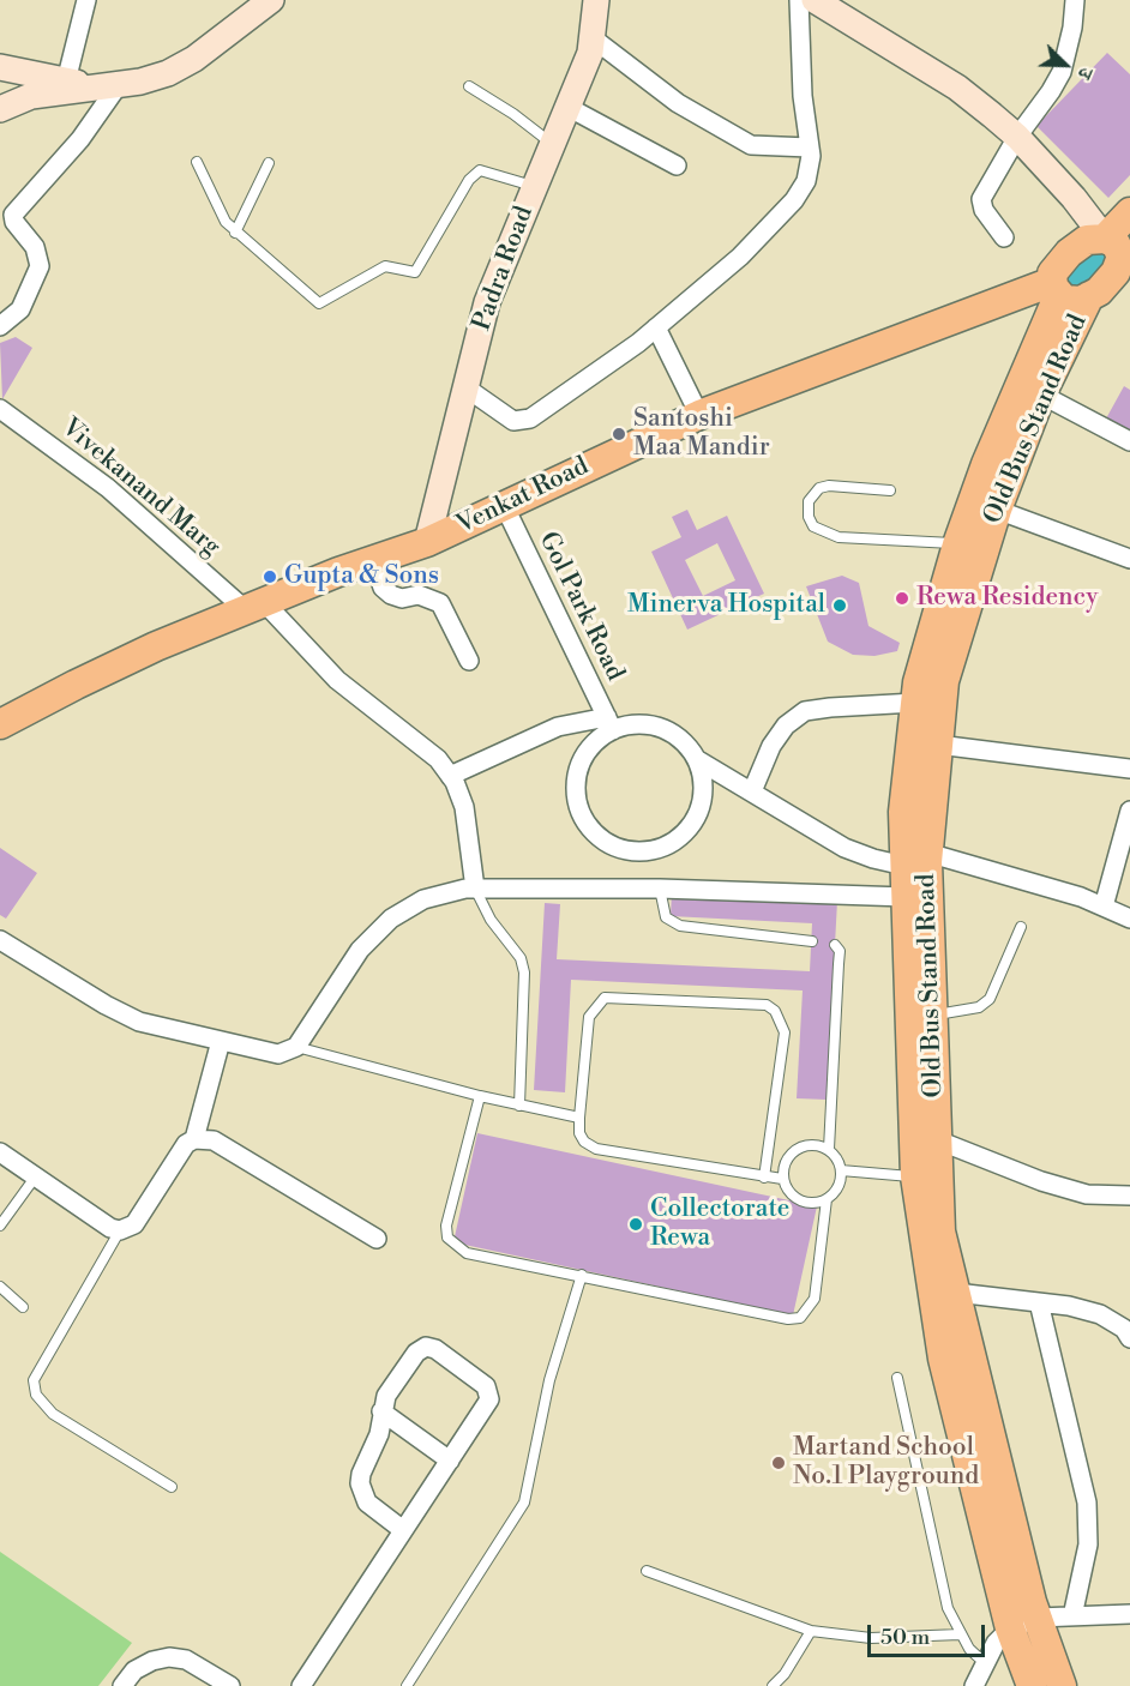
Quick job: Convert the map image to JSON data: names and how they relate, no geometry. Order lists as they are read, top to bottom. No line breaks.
{"streets":{"main road":["Old Bus Stand Road","Venkat Road"],"street":["Padra Road","Vivekanand Marg","Gol Park Road"]},"crossings":[["Padra Road","Venkat Road"],["Old Bus Stand Road","Venkat Road"],["Vivekanand Marg","Venkat Road"],["Venkat Road","Gol Park Road"]],"places":["Santoshi Maa Mandir","Gupta & Sons","Rewa Residency","Minerva Hospital","Collectorate Rewa","Martand School No.1 Playground"],"scale_bar":"50 m","north":"bottom right"}
